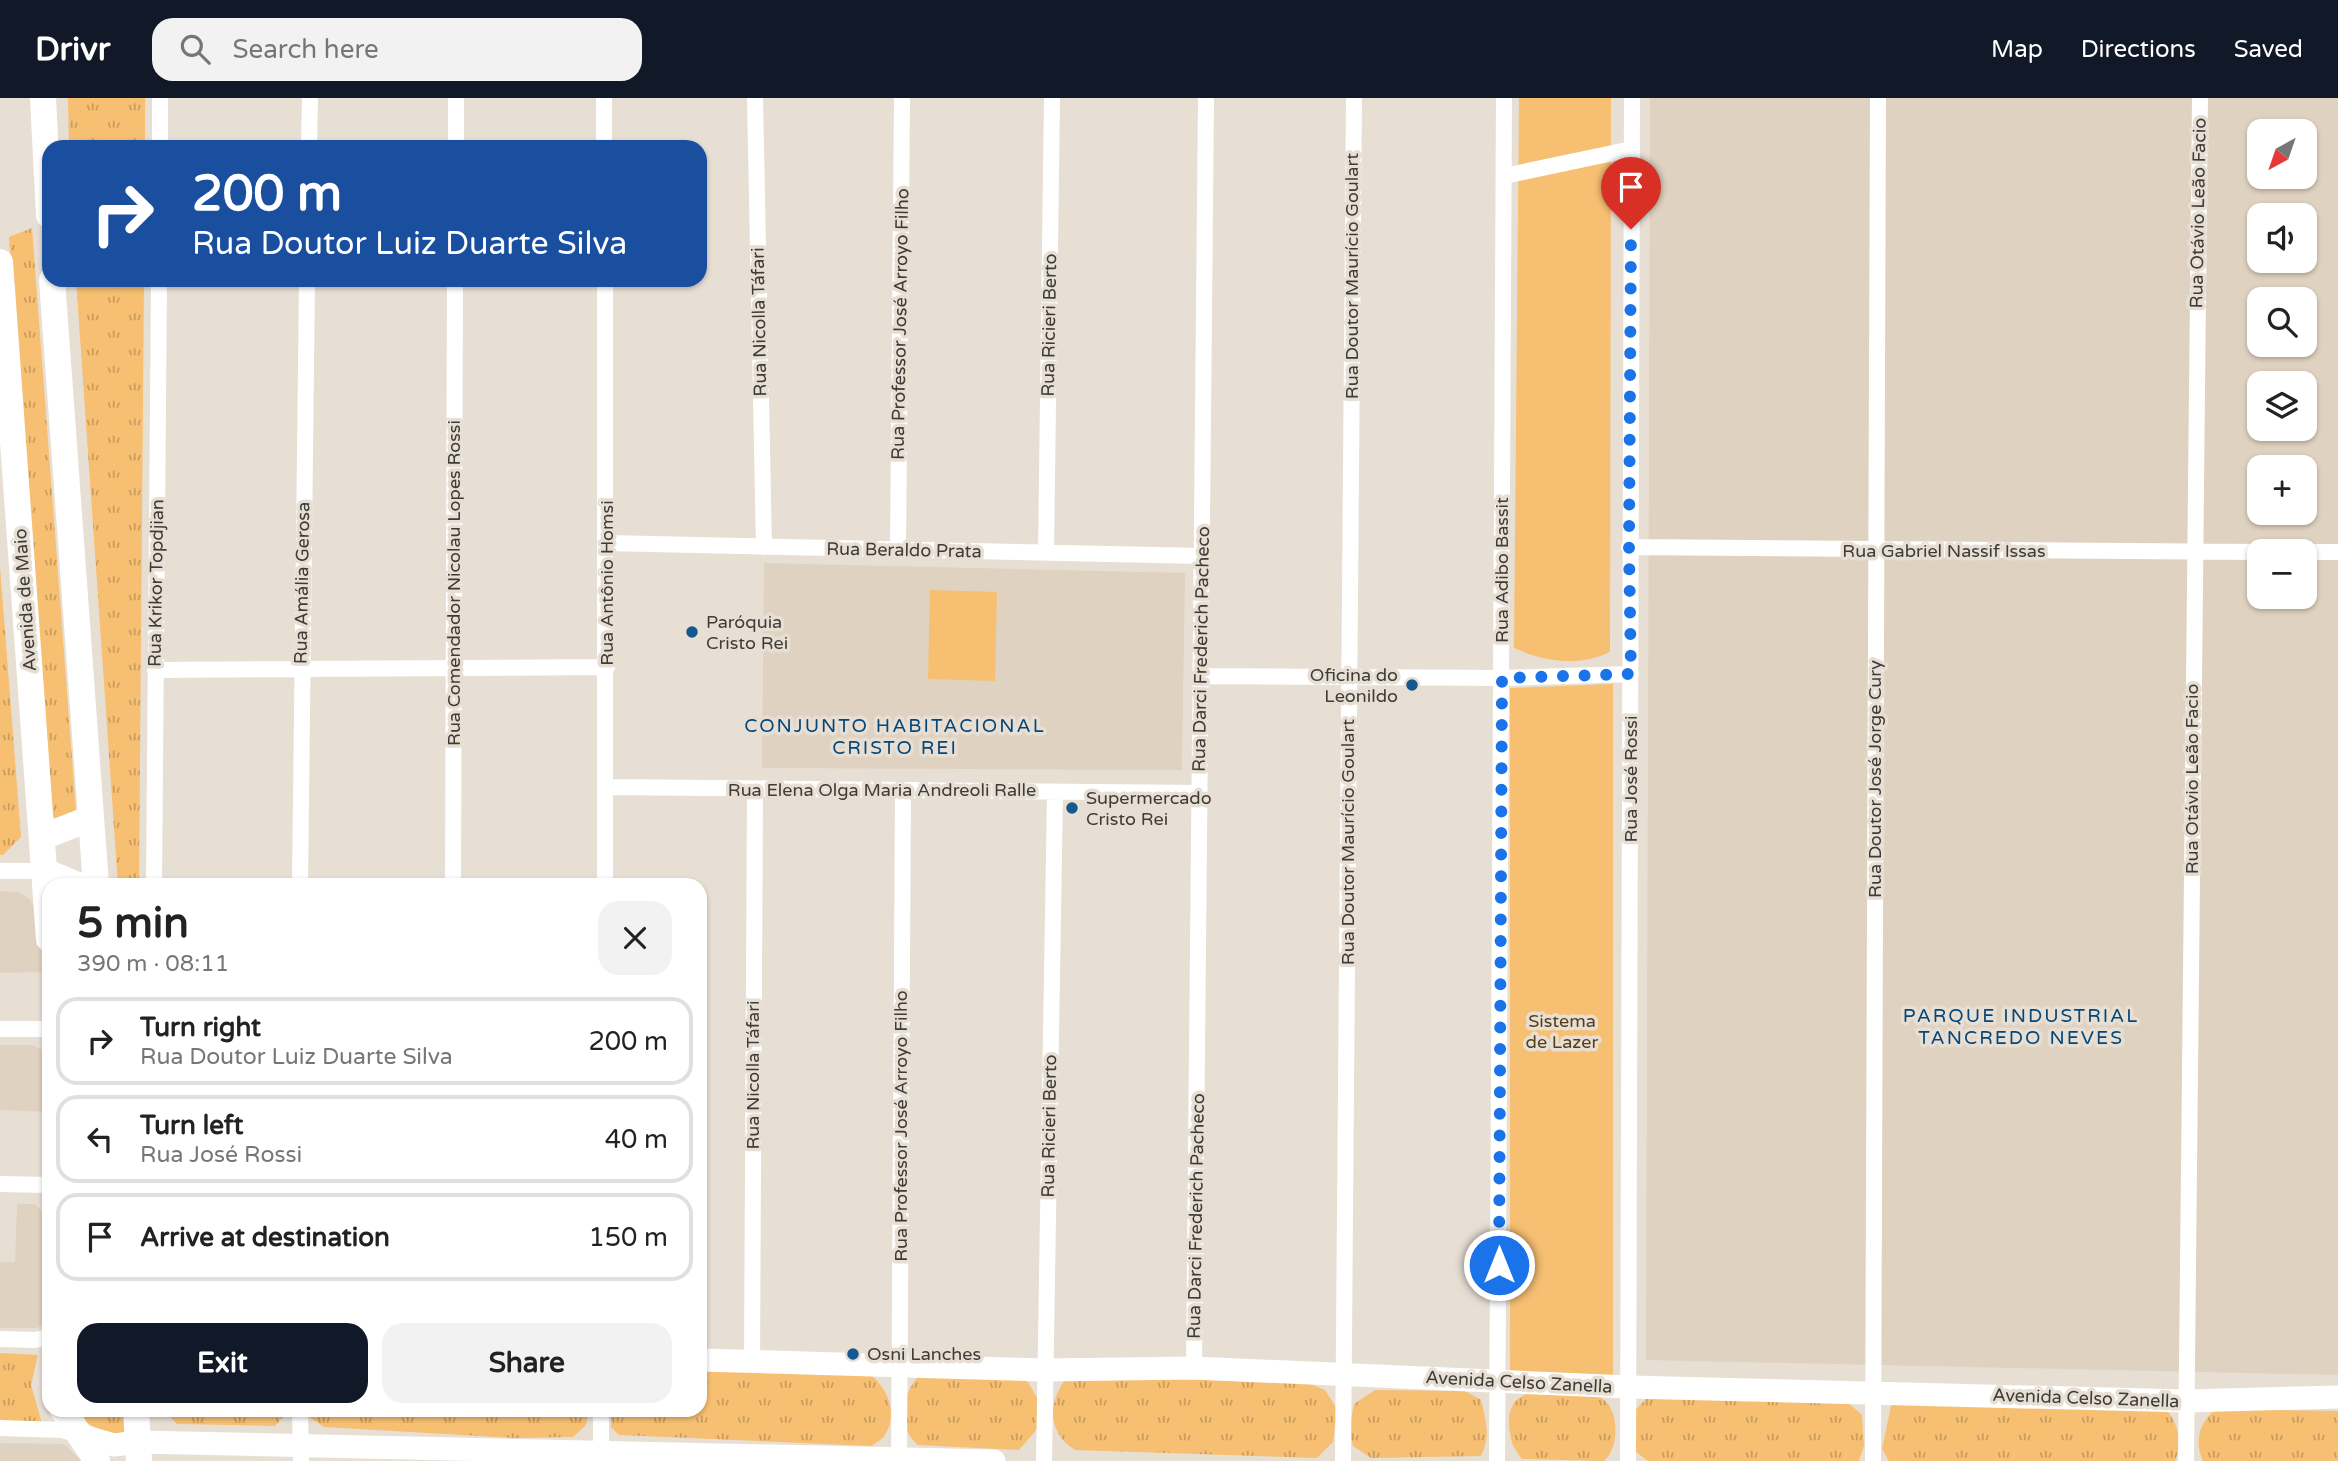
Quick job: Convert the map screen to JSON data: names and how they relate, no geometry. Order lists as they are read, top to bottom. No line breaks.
{"streets":{"main road":["Avenida de Maio"],"street":["Rua Otávio Leão Facio","Rua Doutor Maurício Goulart","Rua Nicolla Táfari","Rua Professor José Arroyo Filho","Rua Ricieri Berto","Rua Beraldo Prata","Rua Gabriel Nassif Issas","Rua Adibo Bassit","Rua Krikor Topdjian","Rua Amália Gerosa","Rua Comendador Nicolau Lopes Rossi","Rua Antônio Homsi","Rua Darci Frederich Pacheco","Rua José Rossi","Rua Doutor José Jorge Cury","Rua Elena Olga Maria Andreoli Ralle","Avenida Celso Zanella"]},"crossings":[["Rua Otávio Leão Facio","Rua Gabriel Nassif Issas"],["Rua Otávio Leão Facio","Avenida Celso Zanella"],["Rua Doutor Maurício Goulart","Avenida Celso Zanella"],["Rua Nicolla Táfari","Rua Beraldo Prata"],["Rua Nicolla Táfari","Rua Elena Olga Maria Andreoli Ralle"],["Rua Nicolla Táfari","Avenida Celso Zanella"],["Rua Professor José Arroyo Filho","Rua Beraldo Prata"],["Rua Professor José Arroyo Filho","Rua Elena Olga Maria Andreoli Ralle"],["Rua Professor José Arroyo Filho","Avenida Celso Zanella"],["Rua Ricieri Berto","Rua Beraldo Prata"],["Rua Ricieri Berto","Rua Elena Olga Maria Andreoli Ralle"],["Rua Ricieri Berto","Avenida Celso Zanella"],["Rua Beraldo Prata","Rua Antônio Homsi"],["Rua Beraldo Prata","Rua Darci Frederich Pacheco"],["Rua Gabriel Nassif Issas","Rua José Rossi"],["Rua Gabriel Nassif Issas","Rua Doutor José Jorge Cury"],["Rua Adibo Bassit","Avenida Celso Zanella"],["Rua Antônio Homsi","Rua Elena Olga Maria Andreoli Ralle"],["Rua Darci Frederich Pacheco","Rua Elena Olga Maria Andreoli Ralle"],["Rua Darci Frederich Pacheco","Avenida Celso Zanella"],["Rua José Rossi","Avenida Celso Zanella"],["Rua Doutor José Jorge Cury","Avenida Celso Zanella"]],"districts":["CONJUNTO HABITACIONAL CRISTO REI","PARQUE INDUSTRIAL TANCREDO NEVES"],"parks":["Sistema de Lazer"],"places":["Paróquia Cristo Rei","Oficina do Leonildo","Supermercado Cristo Rei","Osni Lanches"],"north":"bottom left","page":{"header":"Drivr","search":"Search here","nav":["Map","Directions","Saved"],"map_buttons":["+","−"],"turn":["200 m","Rua Doutor Luiz Duarte Silva"],"heading":["5 min","390 m · 08:11"],"list":[{"name":"Turn right","note":"Rua Doutor Luiz Duarte Silva","value":"200 m"},{"name":"Turn left","note":"Rua José Rossi","value":"40 m"},{"name":"Arrive at destination","value":"150 m"}],"buttons":["Exit","Share"]}}
